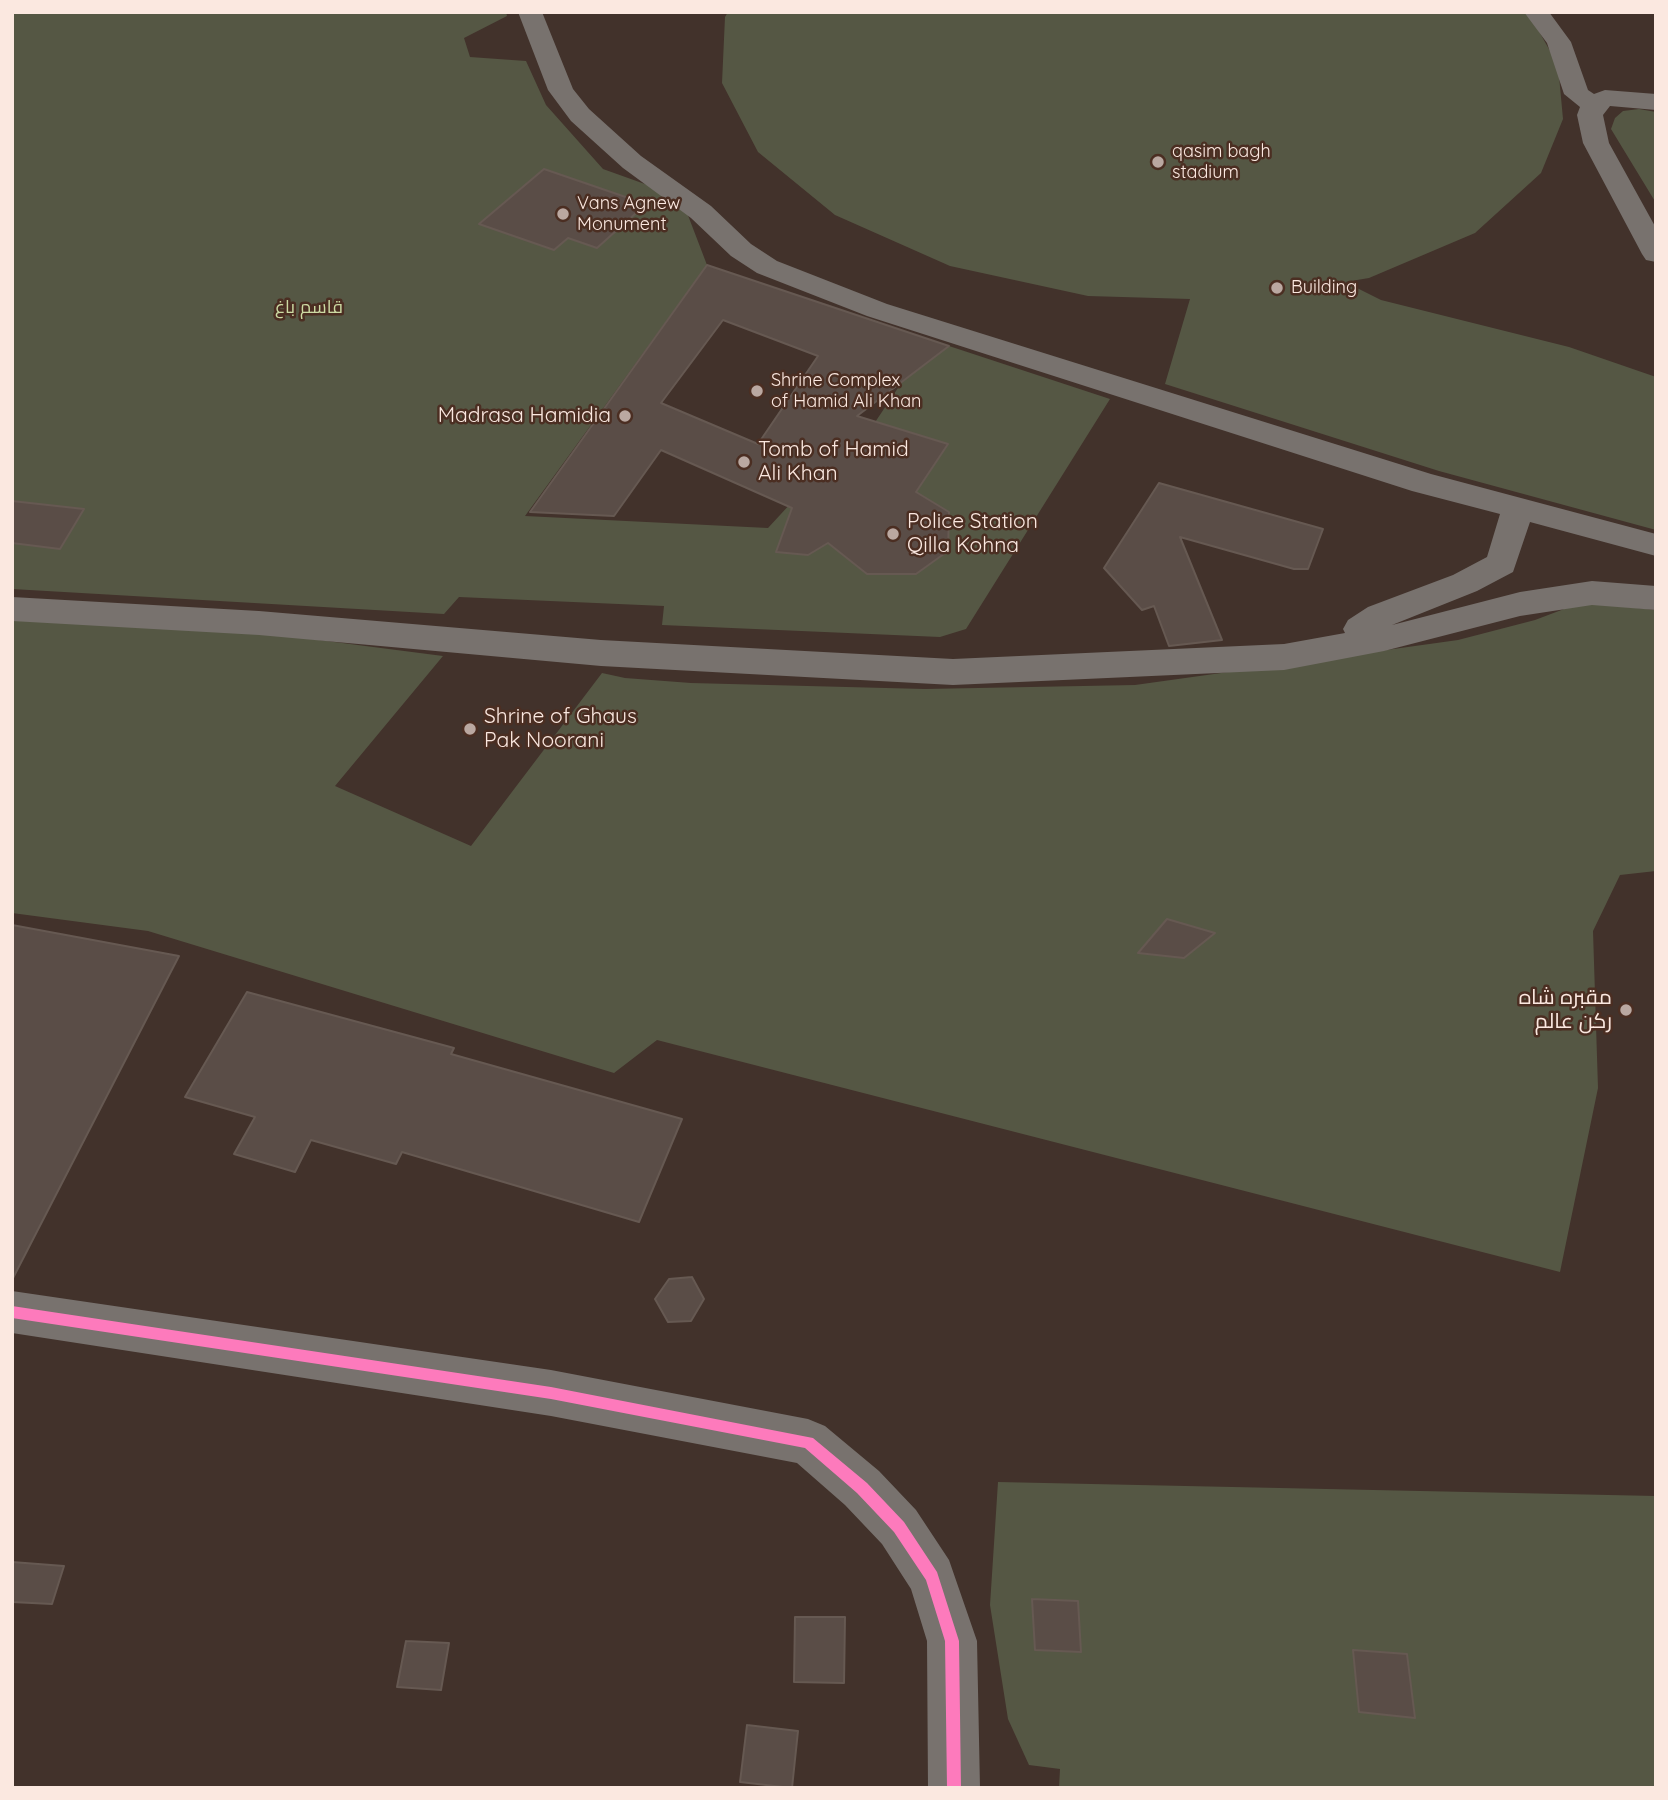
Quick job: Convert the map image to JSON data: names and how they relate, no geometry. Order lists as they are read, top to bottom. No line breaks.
{"parks":["قاسم باغ"],"places":["qasim bagh stadium","Vans Agnew Monument","Building","Shrine Complex of Hamid Ali Khan","Madrasa Hamidia","Tomb of Hamid Ali Khan","Police Station Qilla Kohna","Shrine of Ghaus Pak Noorani","مقبرہ شاہ رکن عالم"]}
